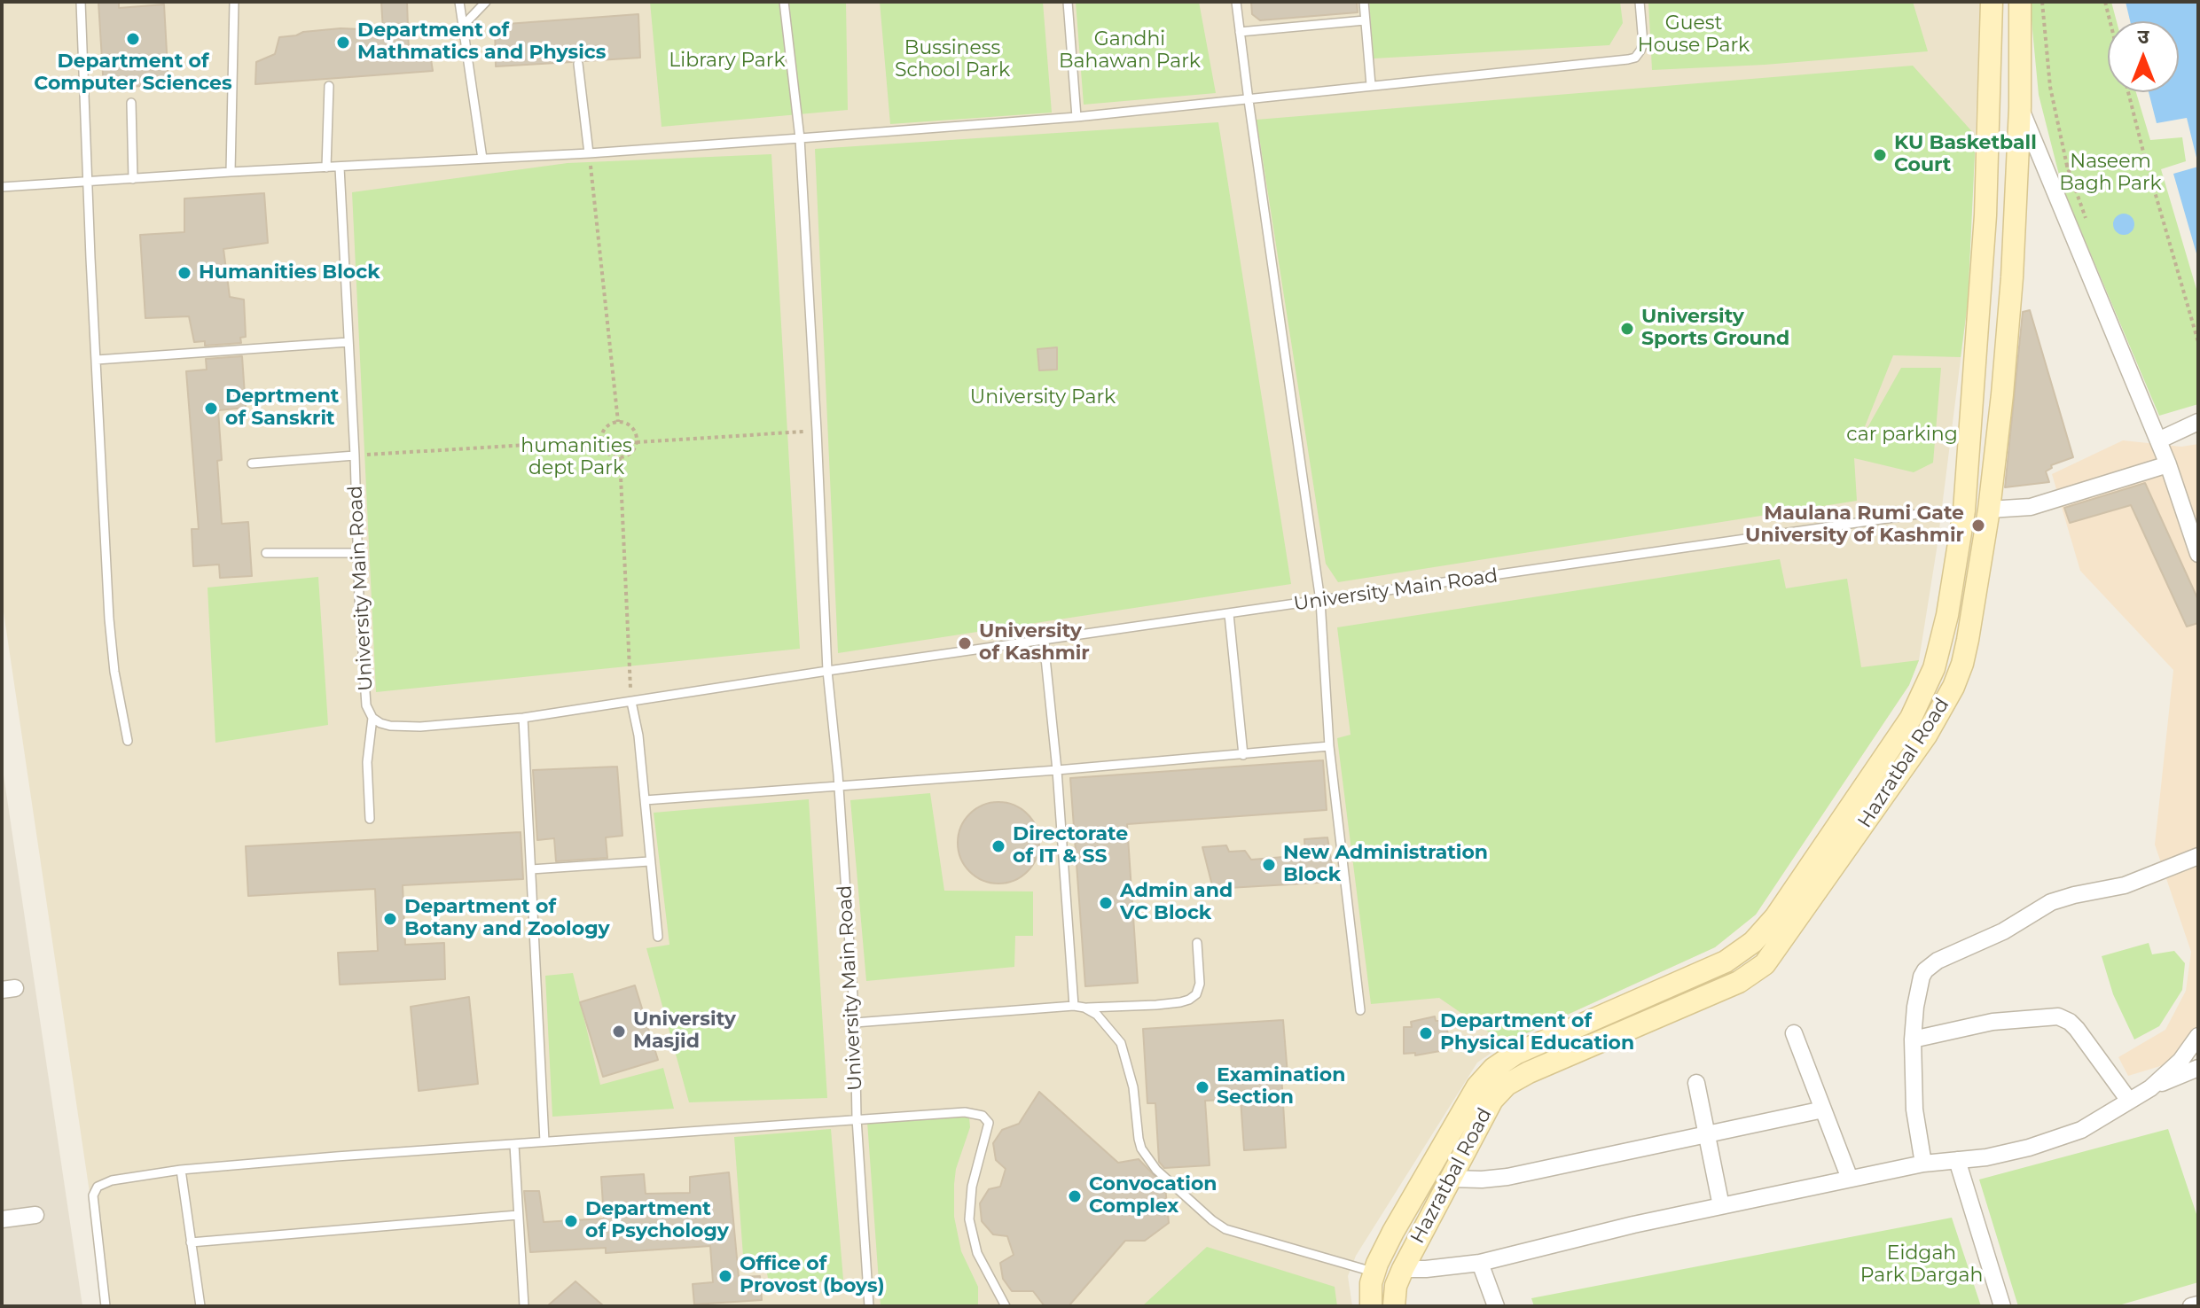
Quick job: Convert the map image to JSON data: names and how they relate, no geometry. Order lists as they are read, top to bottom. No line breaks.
{"streets":{"main road":["Hazratbal Road"],"lane":["University Main Road"]},"crossings":[["University Main Road","Hazratbal Road"]],"parks":["Guest House Park","Gandhi Bahawan Park","Bussiness School Park","Library Park","Naseem Bagh Park","University Park","car parking","humanities dept Park","Eidgah Park Dargah"],"places":["Department of Computer Sciences","Department of Mathmatics and Physics","KU Basketball Court","Humanities Block","University Sports Ground","Deprtment of Sanskrit","Maulana Rumi Gate University of Kashmir","University of Kashmir","Directorate of IT & SS","New Administration Block","Admin and VC Block","Department of Botany and Zoology","University Masjid","Department of Physical Education","Examination Section","Convocation Complex","Department of Psychology","Office of Provost (boys)"],"north":"top"}
